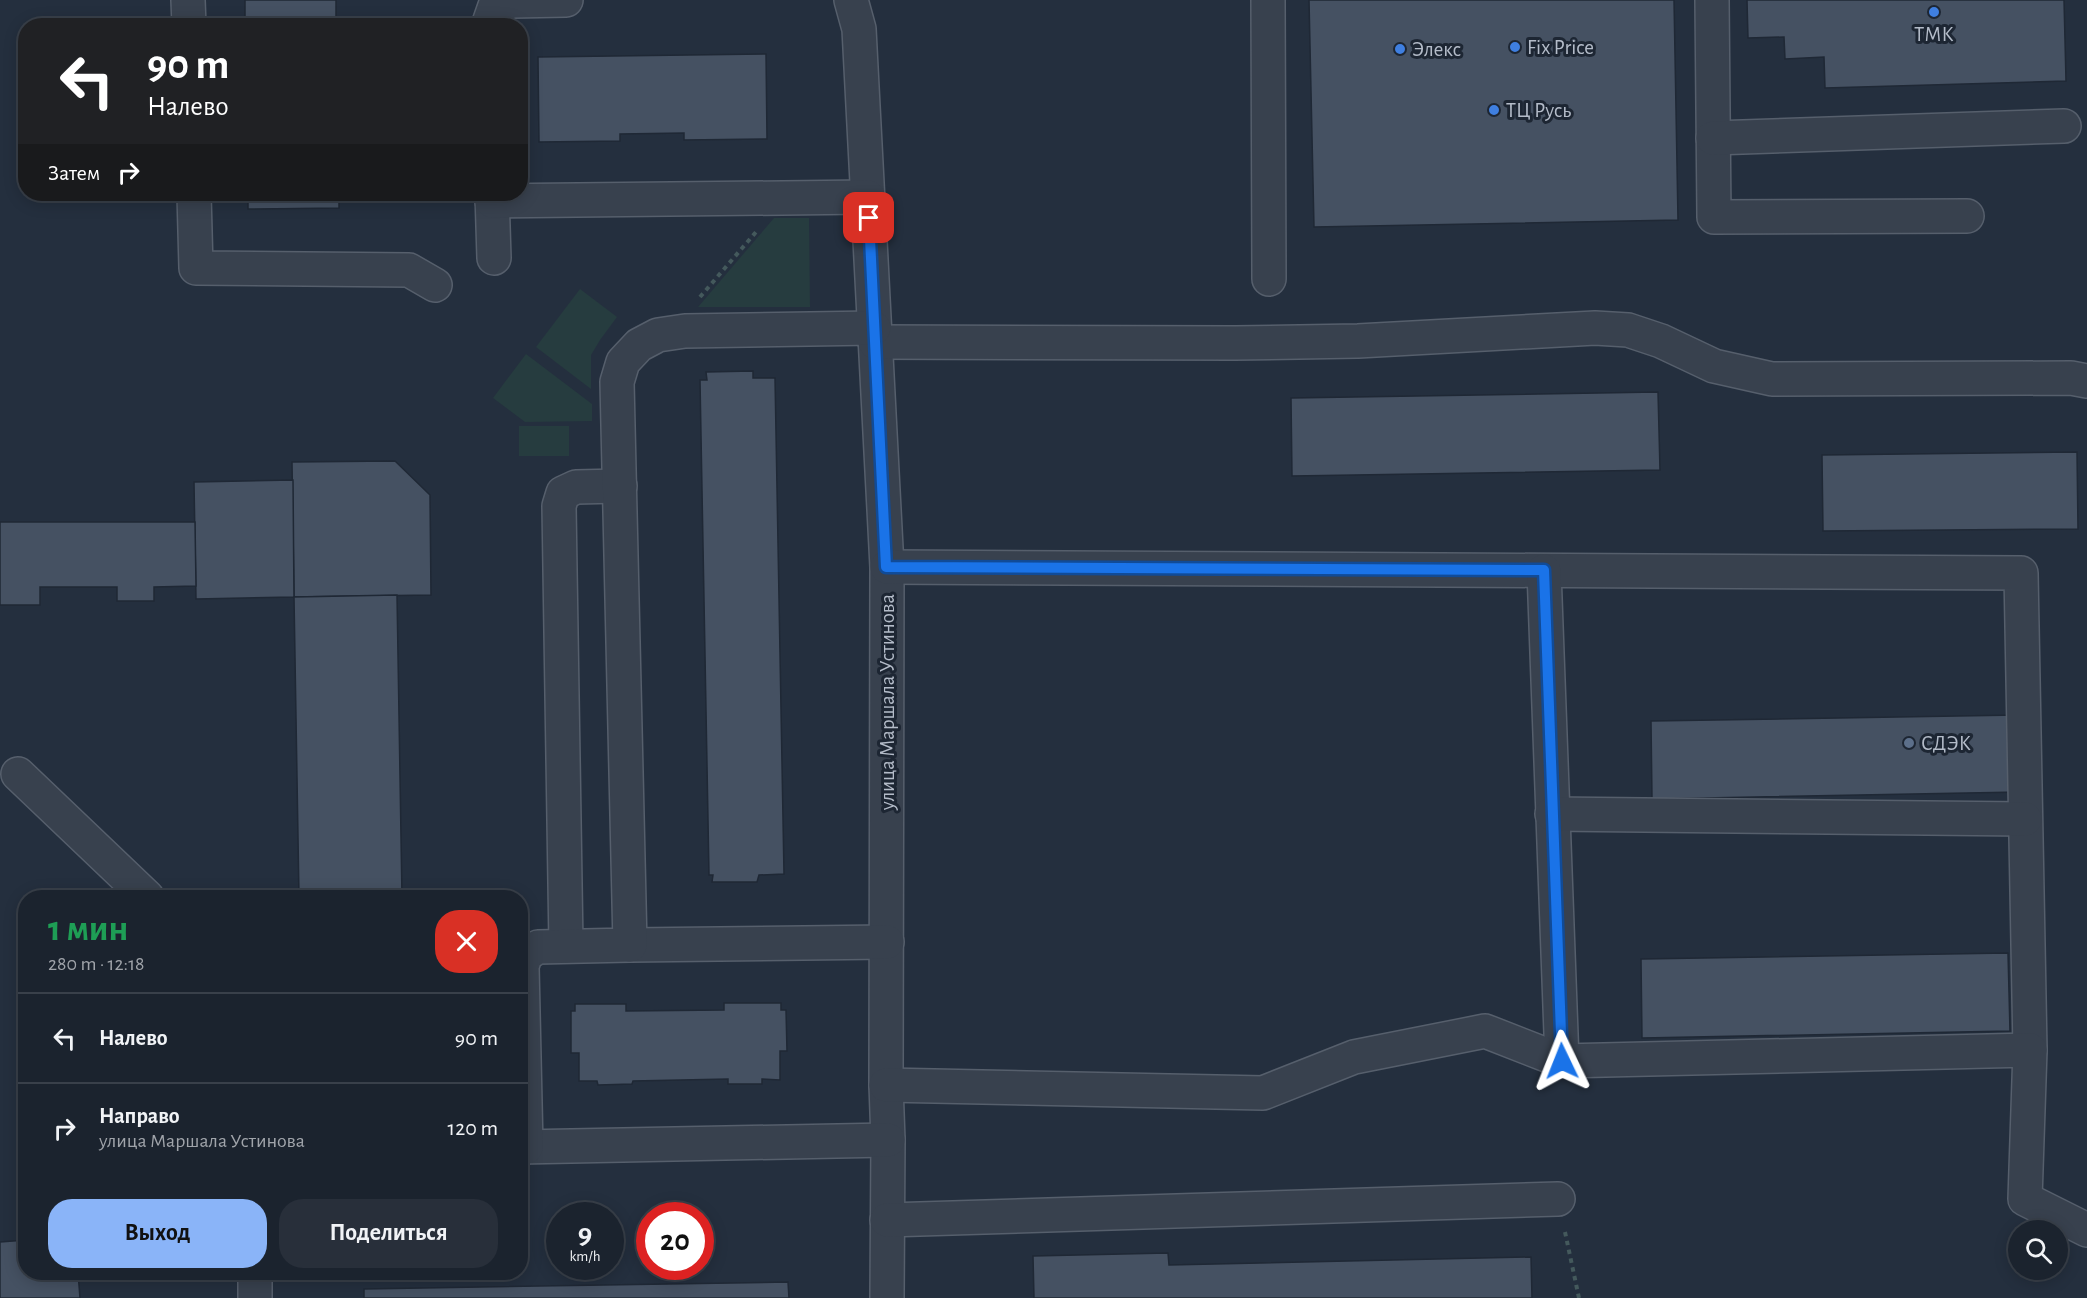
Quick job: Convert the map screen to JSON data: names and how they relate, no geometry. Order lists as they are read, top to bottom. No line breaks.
{"streets":{"street":["улица Маршала Устинова"]},"places":["ТМК","Fix Price","Элекс","ТЦ Русь","СДЭК"],"page":{"turn":["90 m","Налево"],"then":"Затем","heading":["1 мин","280 m · 12:18"],"list":[{"name":"Налево","value":"90 m"},{"name":"Направо","note":"улица Маршала Устинова","value":"120 m"}],"buttons":["Выход","Поделиться"],"speed":"9 km/h","limit":"20"}}
